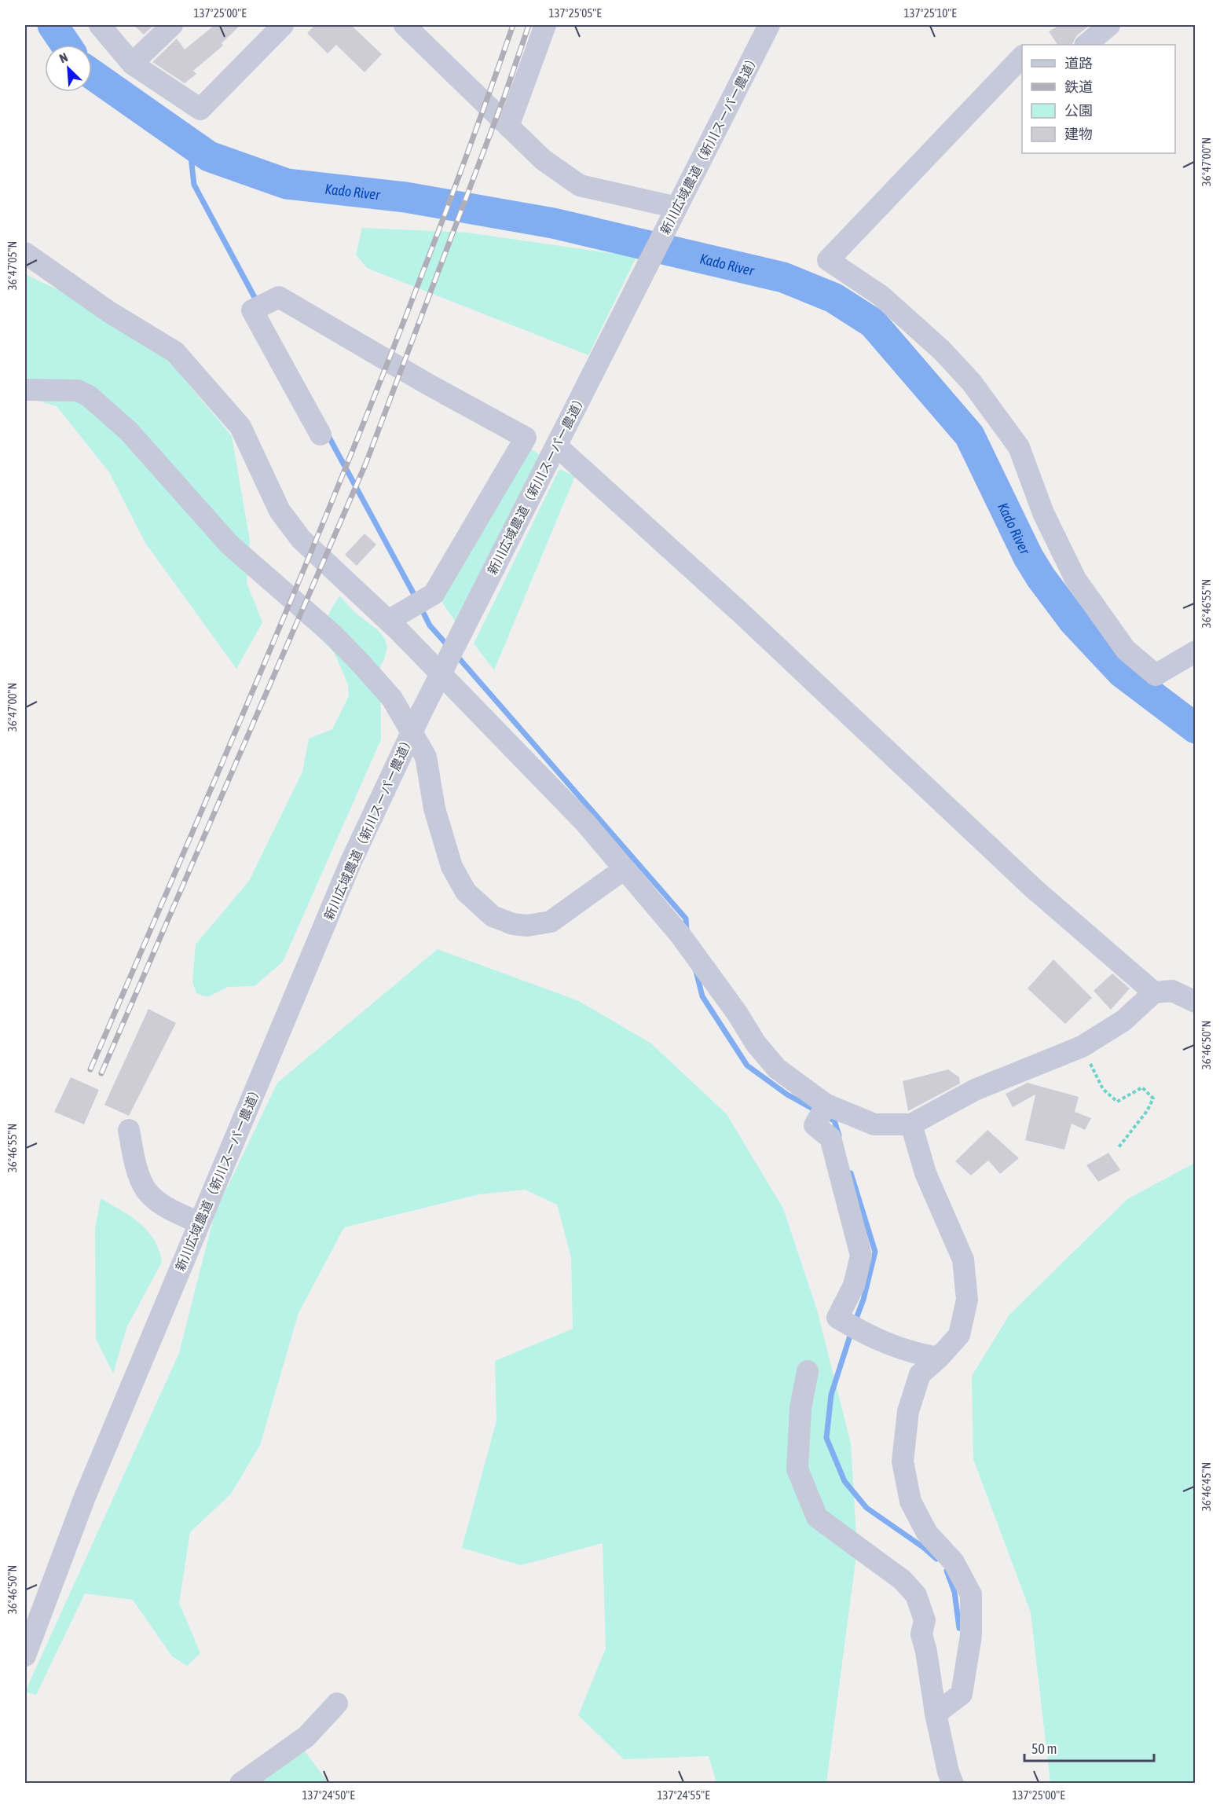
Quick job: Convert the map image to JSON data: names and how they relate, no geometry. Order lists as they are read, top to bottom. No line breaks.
{"streets":{"street":["新川広域農道（新川スーパー農道）"]},"water":["Kado River"],"legend":["道路","鉄道","公園","建物"],"scale_bar":"50 m","north":"top left","coordinates":["137°25'00\"E","137°25'05\"E","137°25'10\"E","36°47'00\"N","36°47'05\"N","36°46'55\"N","36°46'50\"N","36°46'45\"N","137°24'50\"E","137°24'55\"E"]}
